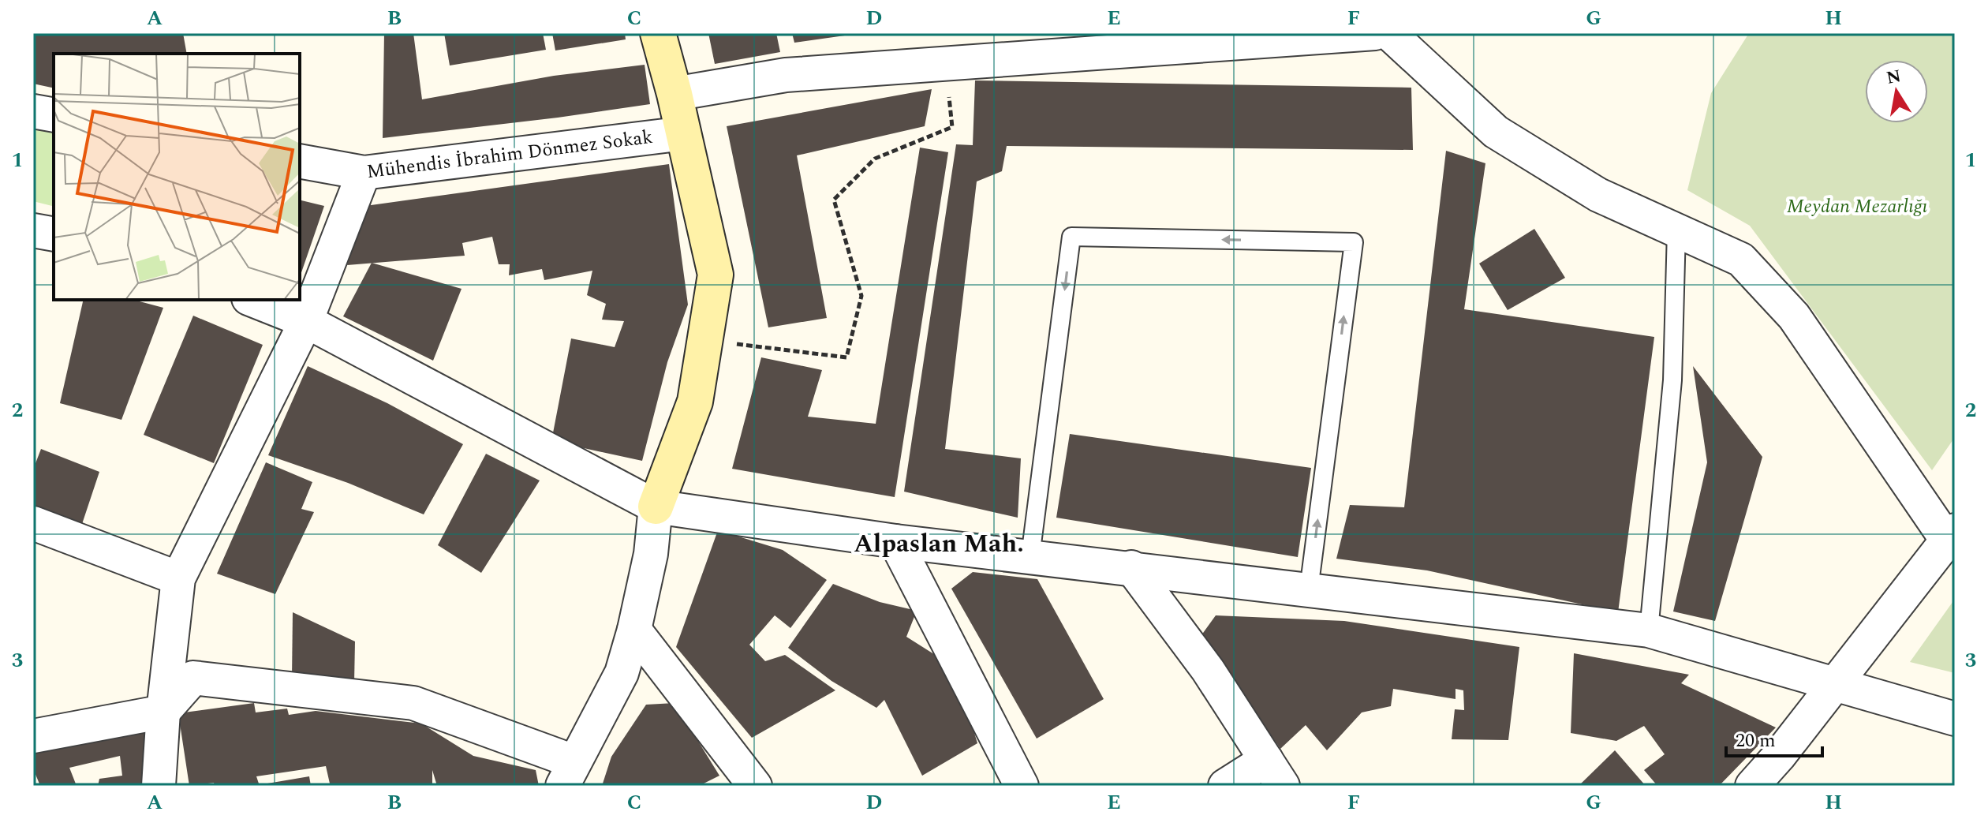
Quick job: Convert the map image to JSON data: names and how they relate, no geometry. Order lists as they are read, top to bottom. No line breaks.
{"streets":{"street":["Mühendis İbrahim Dönmez Sokak"]},"districts":["Alpaslan Mah."],"parks":["Meydan Mezarlığı"],"scale_bar":"20 m","north":"top","grid":{"columns":["A","B","C","D","E","F","G","H"],"rows":["1","2","3"]}}
